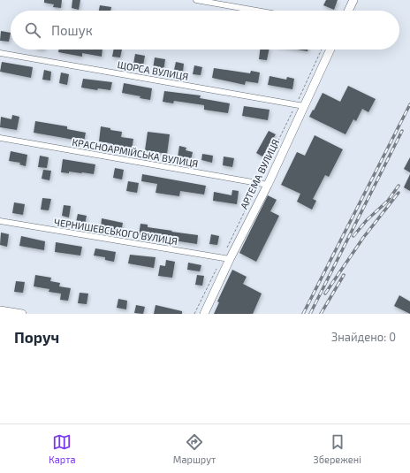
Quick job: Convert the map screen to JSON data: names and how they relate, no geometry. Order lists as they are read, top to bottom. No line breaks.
{"streets":{"main road":["АРТЕМА ВУЛИЦЯ"],"street":["ЩОРСА ВУЛИЦЯ","КРАСНОАРМІЙСЬКА ВУЛИЦЯ","ЧЕРНИШЕВСЬКОГО ВУЛИЦЯ"]},"crossings":[["ЩОРСА ВУЛИЦЯ","АРТЕМА ВУЛИЦЯ"],["КРАСНОАРМІЙСЬКА ВУЛИЦЯ","АРТЕМА ВУЛИЦЯ"],["АРТЕМА ВУЛИЦЯ","ЧЕРНИШЕВСЬКОГО ВУЛИЦЯ"]],"page":{"search":"Пошук","heading":["Поруч","Знайдено: 0"],"nav":["Карта","Маршрут","Збережені"]}}
